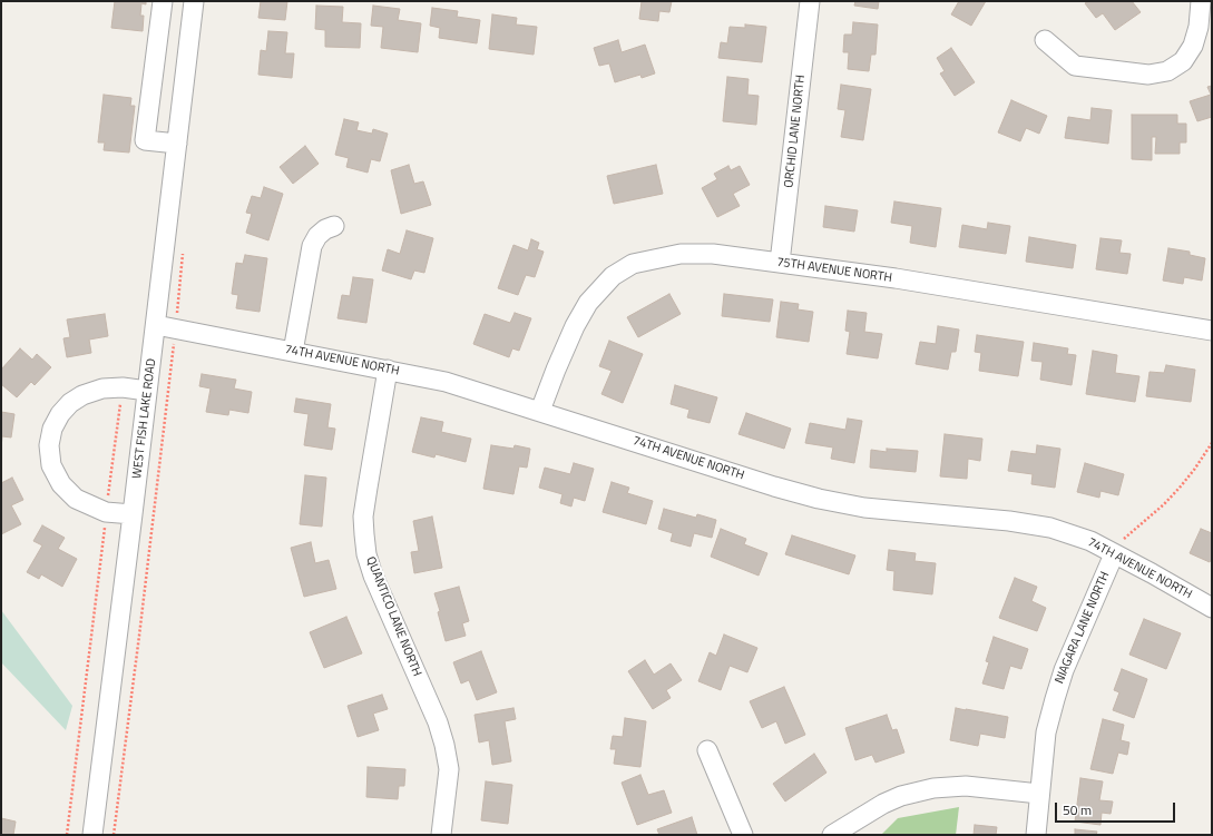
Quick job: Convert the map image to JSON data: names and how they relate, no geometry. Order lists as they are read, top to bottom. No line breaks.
{"streets":{"street":["ORCHID LANE NORTH","75TH AVENUE NORTH","74TH AVENUE NORTH","WEST FISH LAKE ROAD","QUANTICO LANE NORTH","NIAGARA LANE NORTH"]},"crossings":[["ORCHID LANE NORTH","75TH AVENUE NORTH"],["75TH AVENUE NORTH","74TH AVENUE NORTH"],["74TH AVENUE NORTH","WEST FISH LAKE ROAD"],["74TH AVENUE NORTH","QUANTICO LANE NORTH"],["74TH AVENUE NORTH","NIAGARA LANE NORTH"]],"scale_bar":"50 m"}
